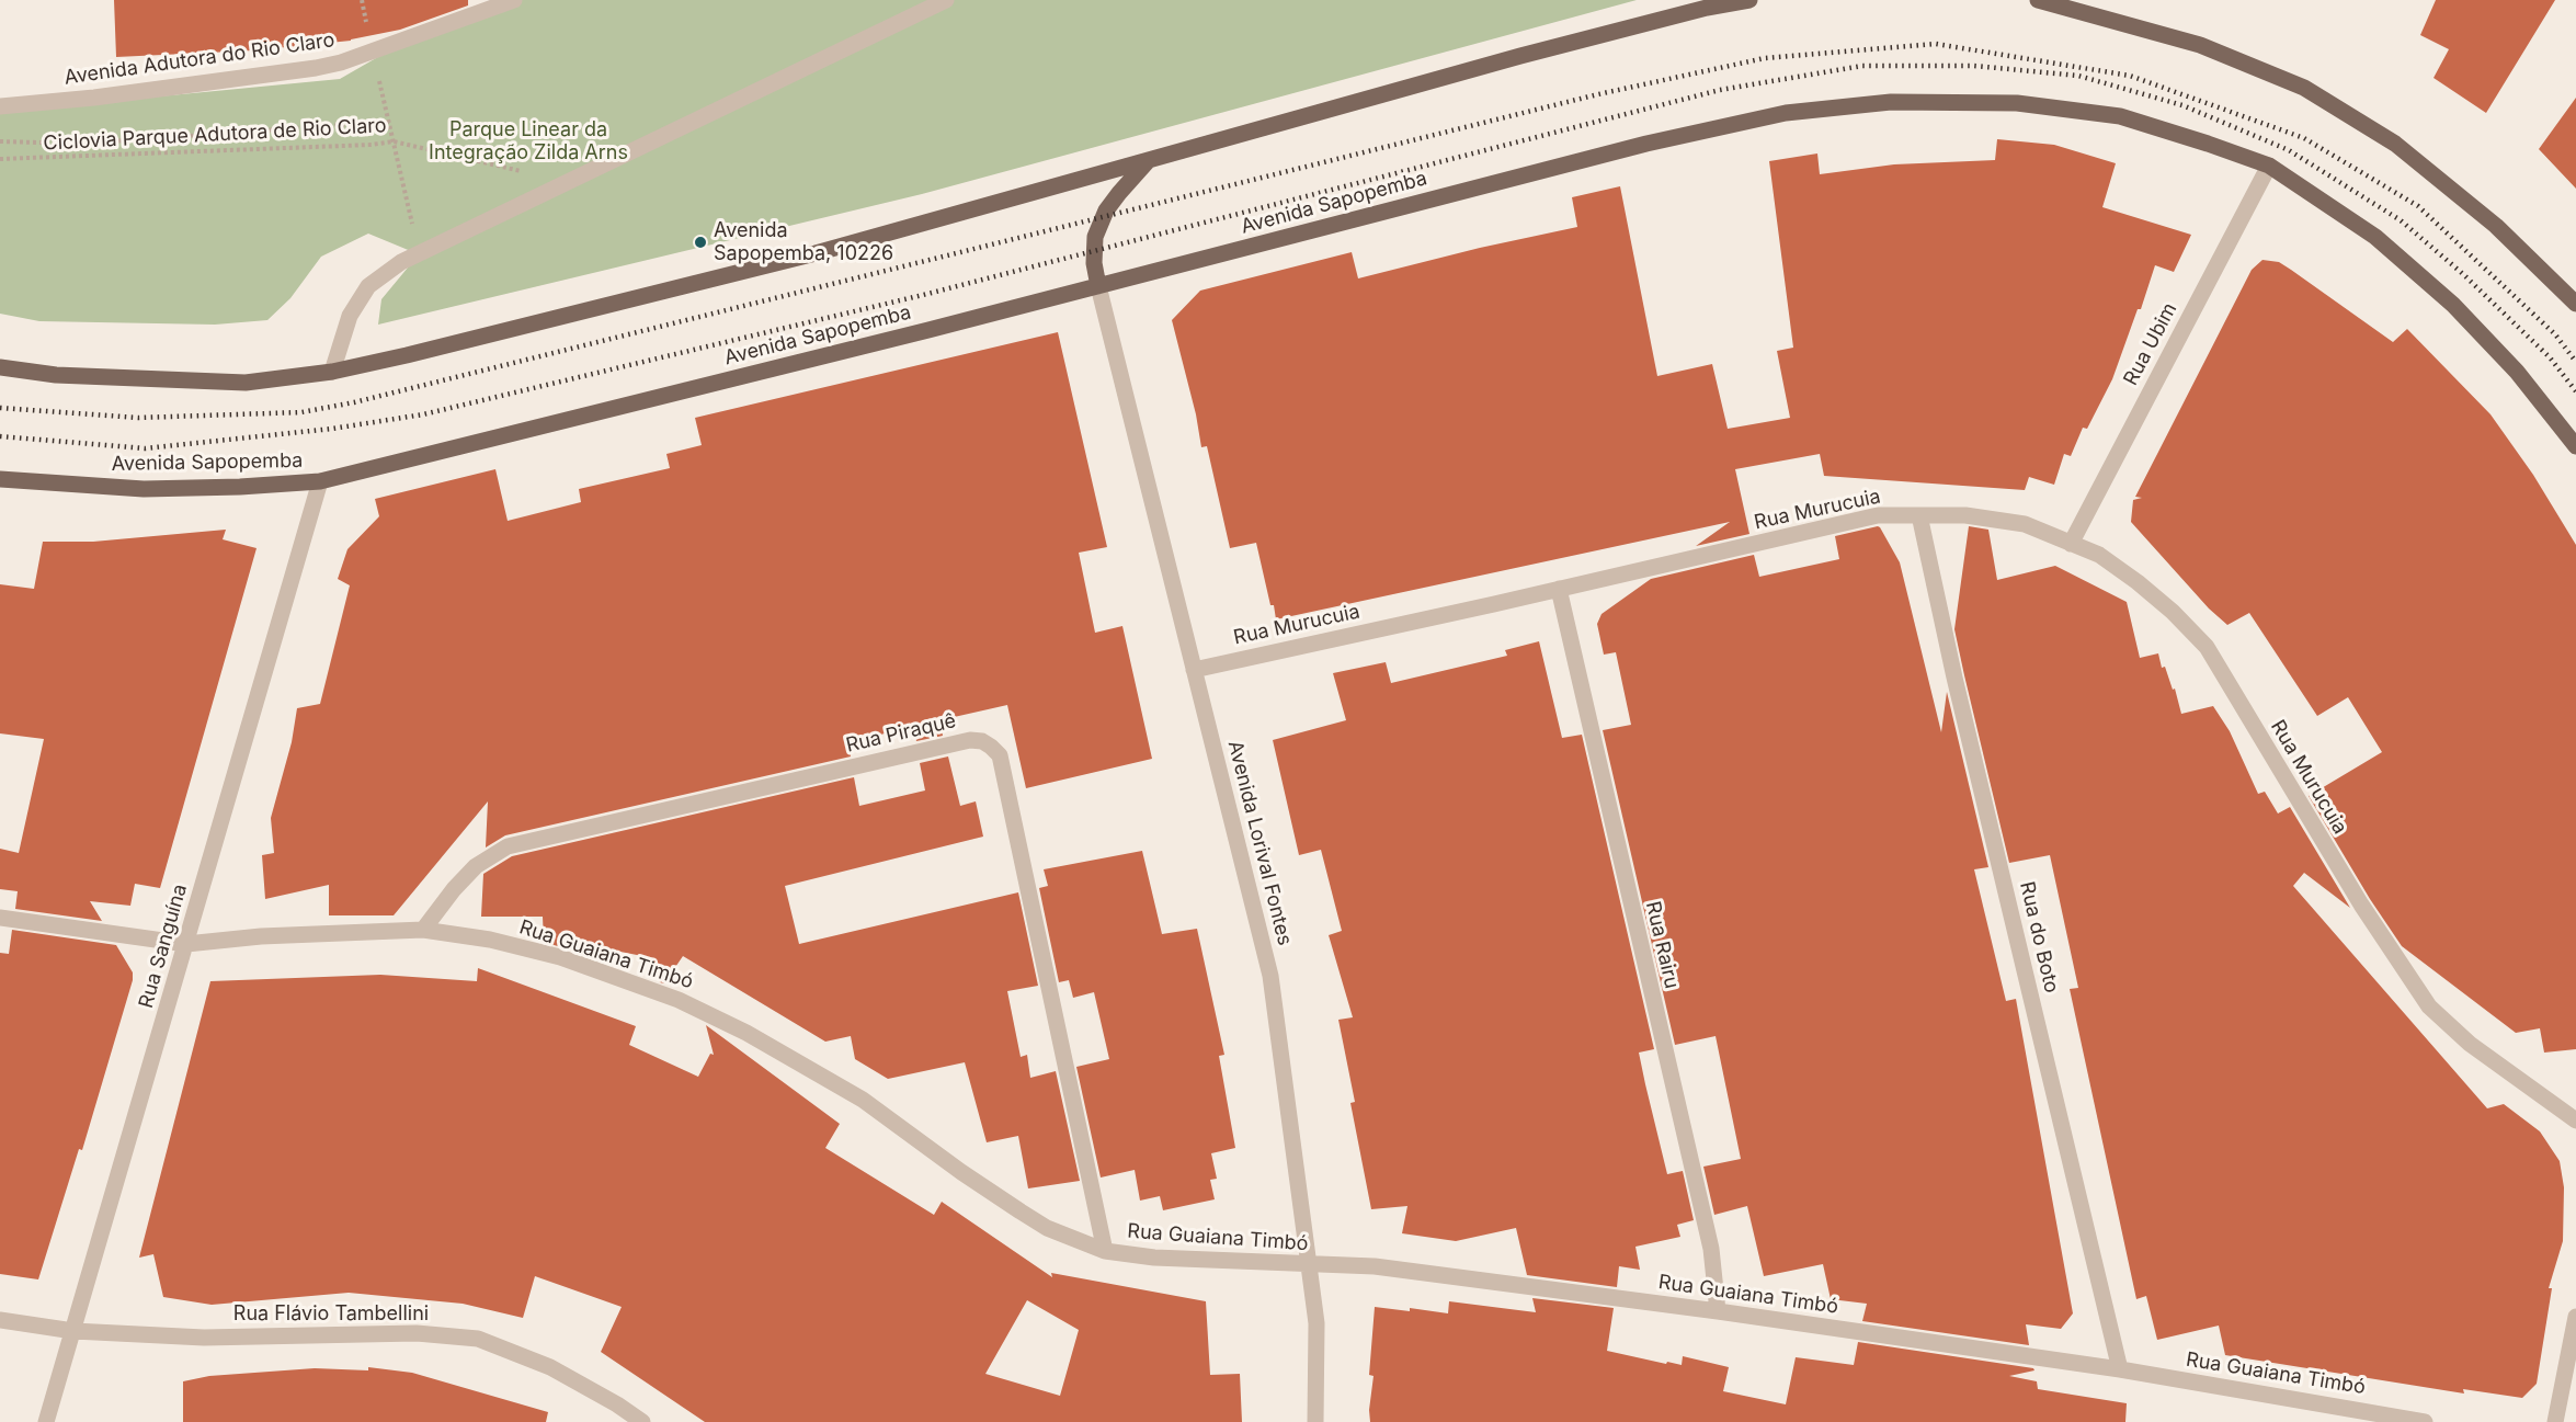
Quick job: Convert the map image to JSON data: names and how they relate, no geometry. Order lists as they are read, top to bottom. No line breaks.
{"streets":{"main road":["Avenida Sapopemba"],"street":["Avenida Adutora do Rio Claro","Rua Ubim","Rua Murucuia","Rua Piraquê","Avenida Lorival Fontes","Rua do Boto","Rua Rairu","Rua Sanguína","Rua Guaiana Timbó","Rua Flávio Tambellini"],"path":["Ciclovia Parque Adutora de Rio Claro"]},"crossings":[["Avenida Sapopemba","Rua Ubim"],["Avenida Sapopemba","Avenida Lorival Fontes"],["Avenida Sapopemba","Rua Sanguína"],["Rua Ubim","Rua Murucuia"],["Rua Murucuia","Avenida Lorival Fontes"],["Rua Murucuia","Rua do Boto"],["Rua Murucuia","Rua Rairu"],["Rua Piraquê","Rua Guaiana Timbó"],["Avenida Lorival Fontes","Rua Guaiana Timbó"],["Rua do Boto","Rua Guaiana Timbó"],["Rua Rairu","Rua Guaiana Timbó"],["Rua Sanguína","Rua Guaiana Timbó"],["Rua Sanguína","Rua Flávio Tambellini"]],"parks":["Parque Linear da Integração Zilda Arns"],"places":["Avenida Sapopemba, 10226"]}
